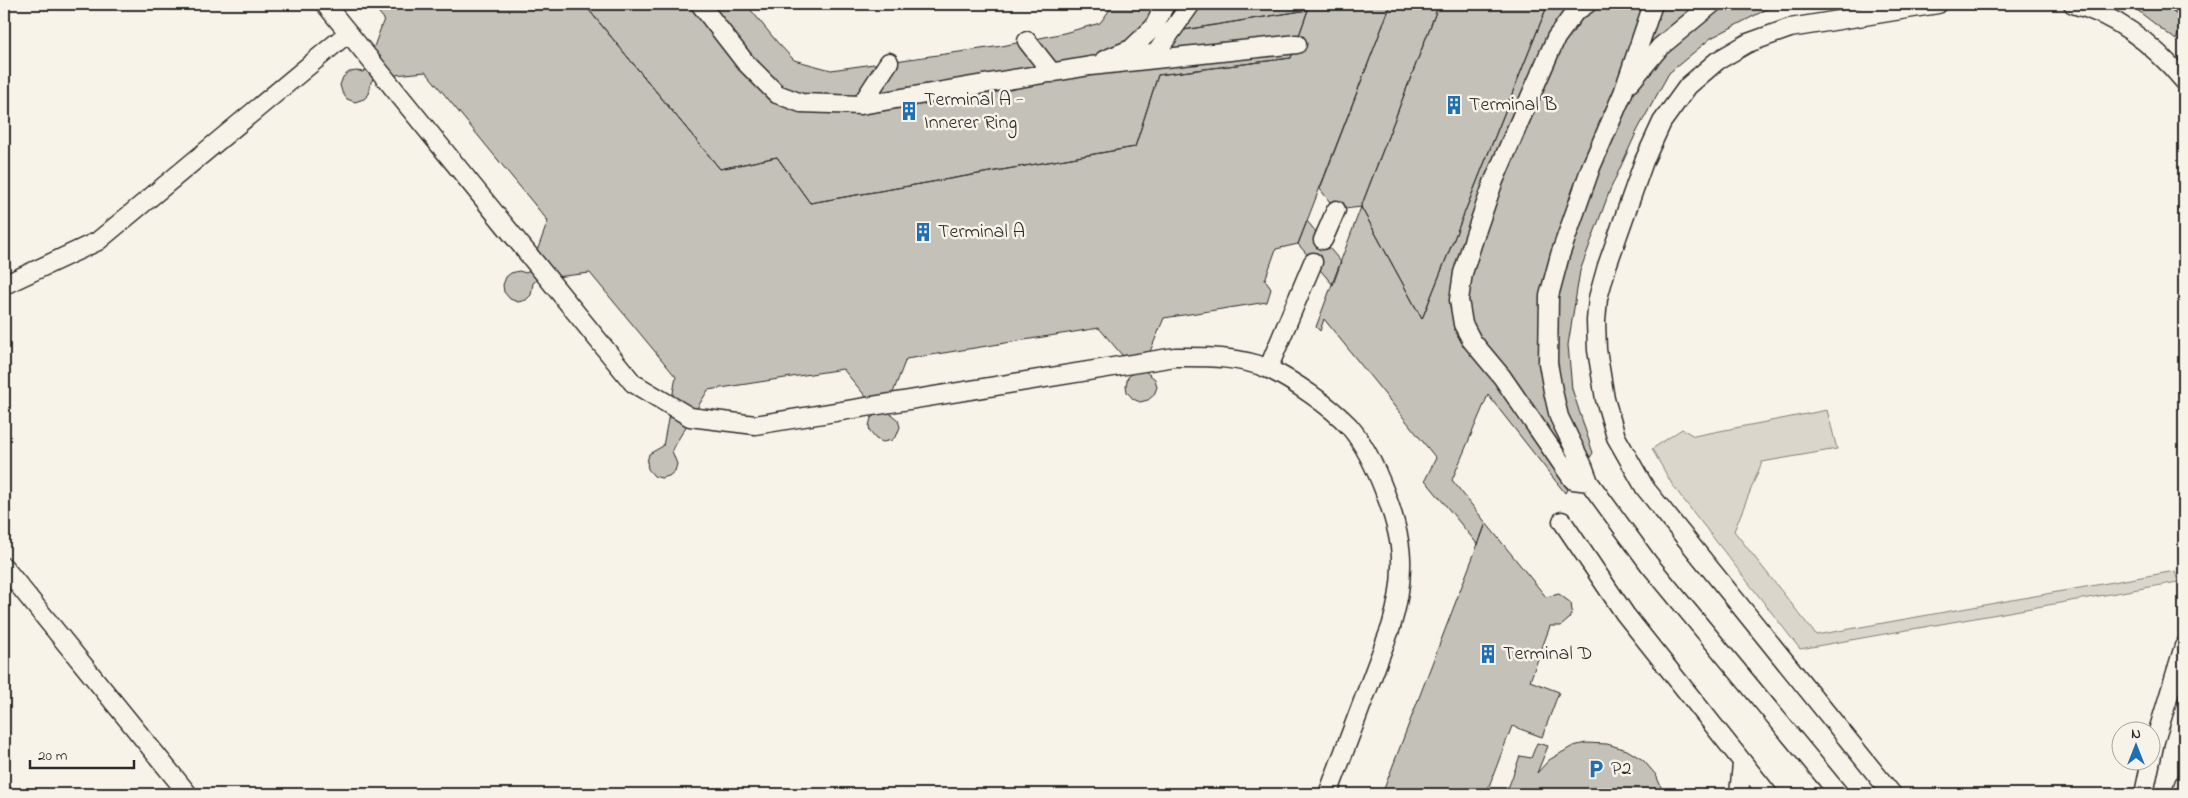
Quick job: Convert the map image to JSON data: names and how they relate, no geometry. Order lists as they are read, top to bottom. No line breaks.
{"places":{"building":["Terminal B","Terminal A - Innerer Ring","Terminal A","Terminal D"],"parking":["P2"]},"scale_bar":"20 m","north":"top"}
